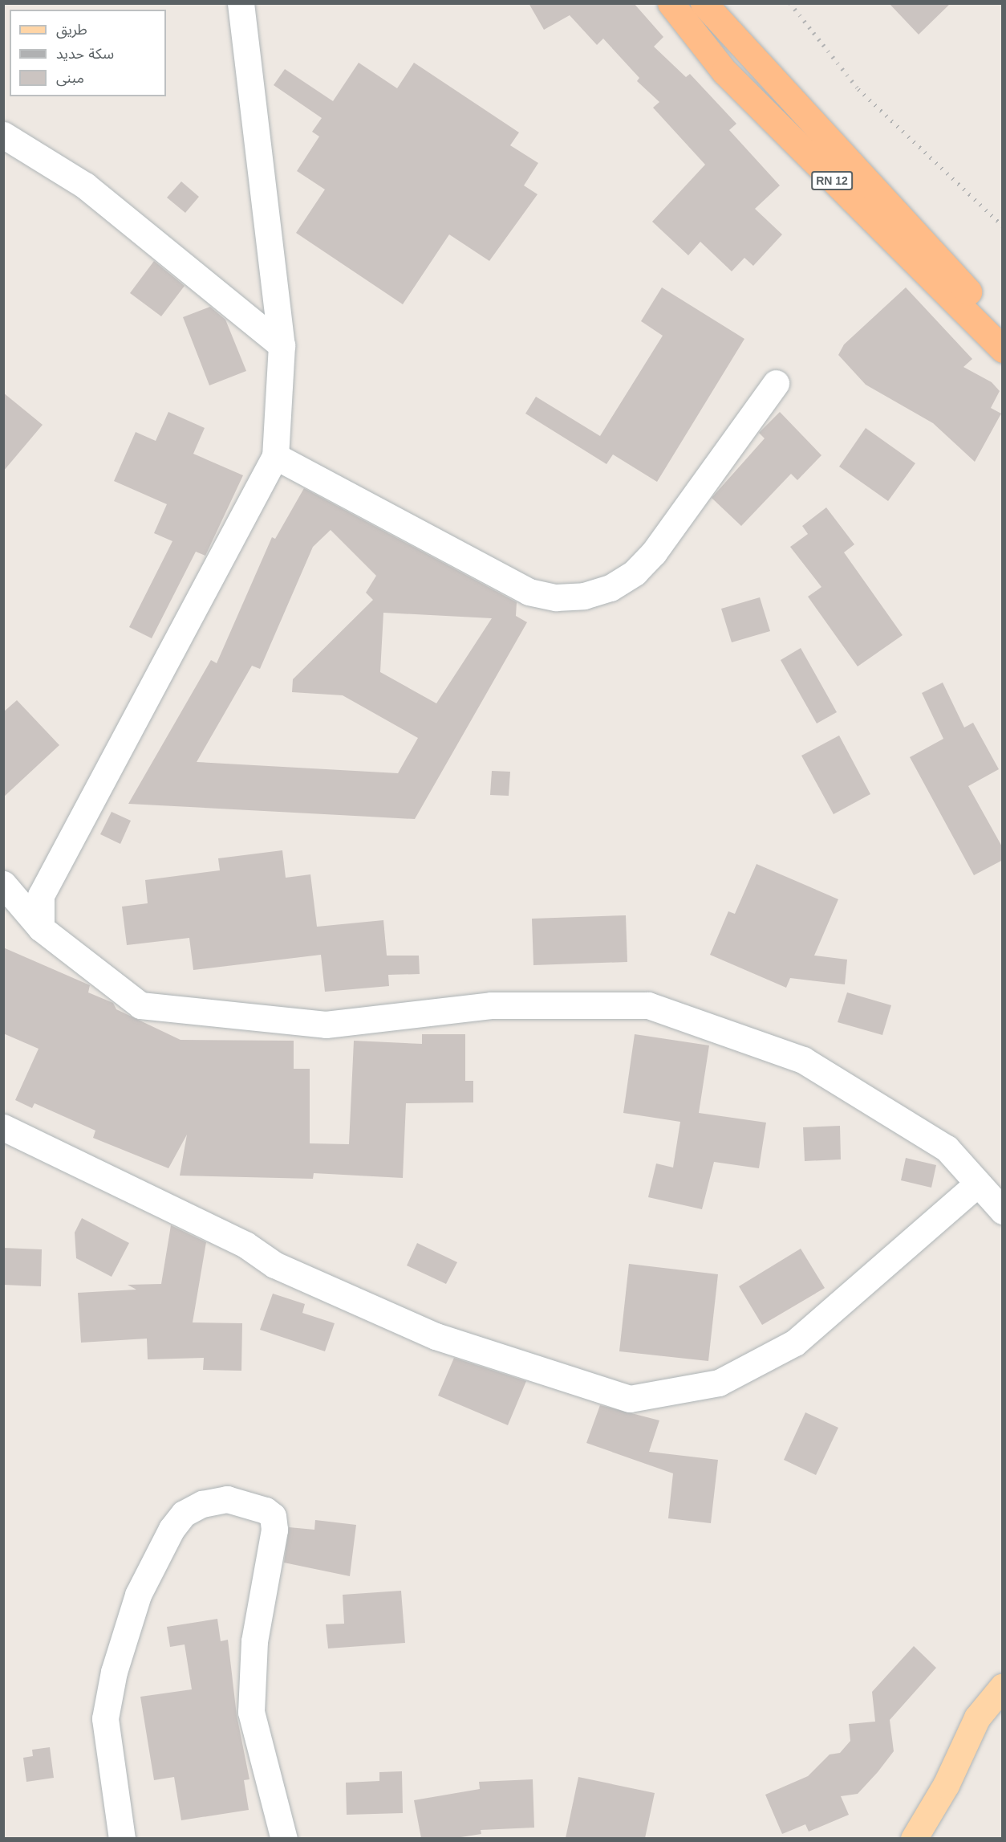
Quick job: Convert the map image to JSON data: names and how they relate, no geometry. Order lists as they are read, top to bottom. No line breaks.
{"streets":{"highway":["RN 12"]},"legend":["طريق","سكة حديد","مبنى"]}
